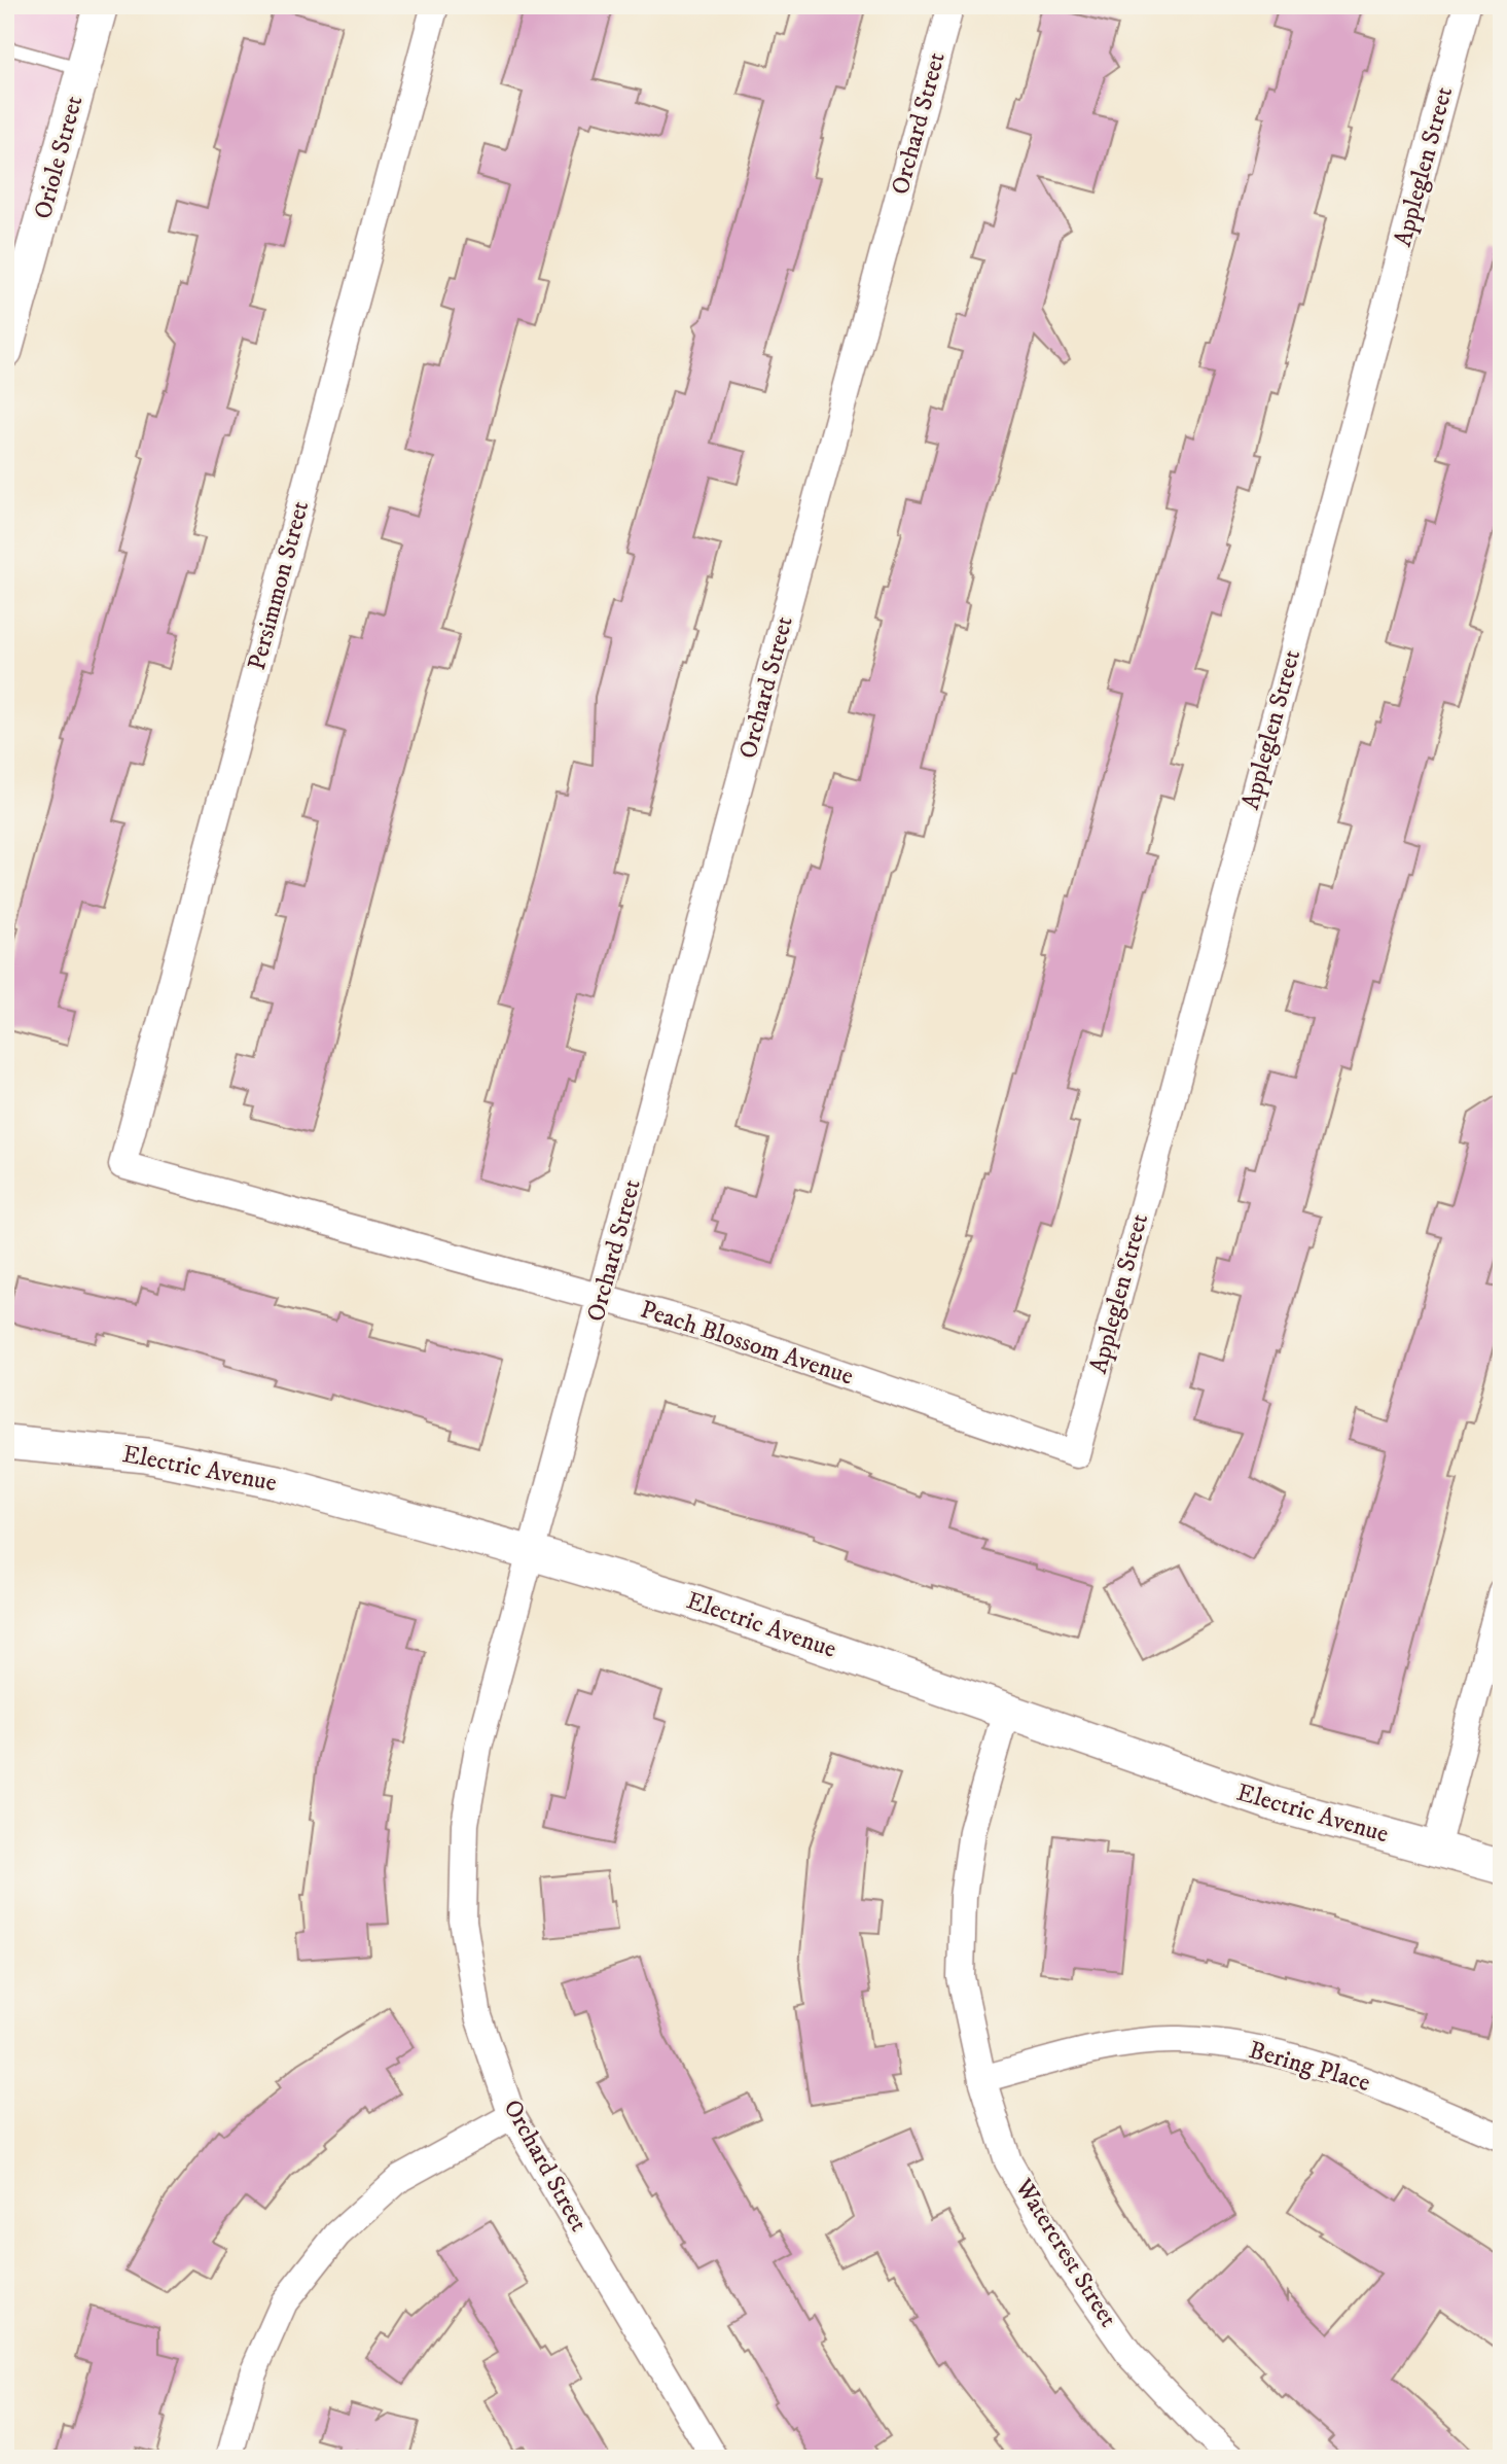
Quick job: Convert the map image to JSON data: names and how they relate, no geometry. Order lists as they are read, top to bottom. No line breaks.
{"streets":{"street":["Orchard Street","Oriole Street","Appleglen Street","Persimmon Street","Peach Blossom Avenue","Electric Avenue","Bering Place","Watercrest Street"]},"crossings":[["Orchard Street","Peach Blossom Avenue"],["Orchard Street","Electric Avenue"],["Appleglen Street","Peach Blossom Avenue"],["Persimmon Street","Peach Blossom Avenue"],["Electric Avenue","Watercrest Street"],["Bering Place","Watercrest Street"]]}
